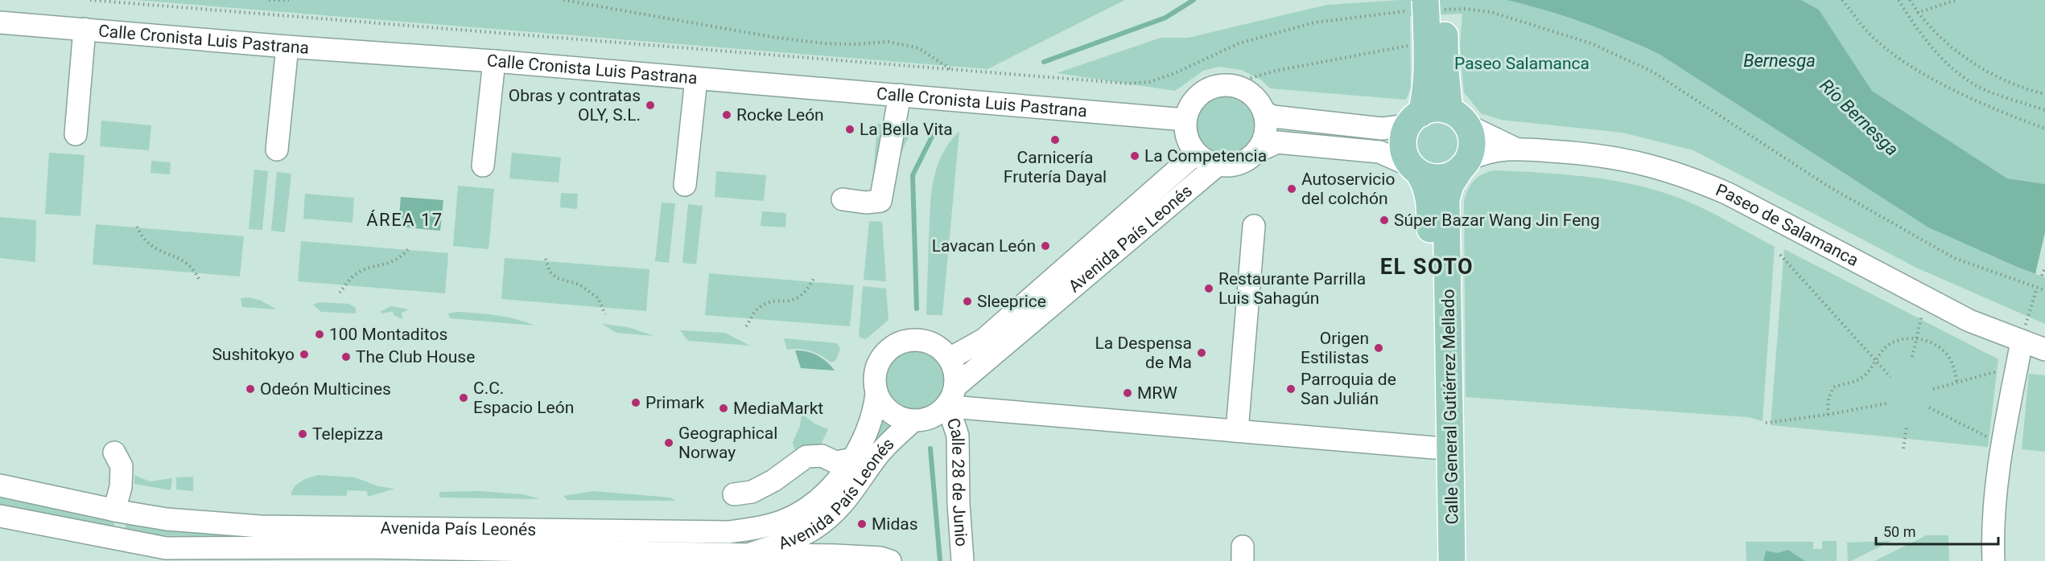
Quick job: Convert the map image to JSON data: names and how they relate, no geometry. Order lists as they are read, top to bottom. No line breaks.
{"streets":{"main road":["Calle General Gutiérrez Mellado"],"street":["Calle Cronista Luis Pastrana","Paseo de Salamanca","Avenida País Leonés","Calle 28 de Junio"]},"crossings":[["Calle Cronista Luis Pastrana","Avenida País Leonés"],["Paseo de Salamanca","Calle General Gutiérrez Mellado"],["Avenida País Leonés","Calle 28 de Junio"]],"districts":["ÁREA 17","EL SOTO"],"water":["Bernesga","Río Bernesga"],"parks":["Paseo Salamanca"],"places":["Obras y contratas OLY, S.L.","Rocke León","La Bella Vita","Carnicería Frutería Dayal","La Competencia","Autoservicio del colchón","Súper Bazar Wang Jin Feng","Lavacan León","Restaurante Parrilla Luis Sahagún","Sleeprice","100 Montaditos","Origen Estilistas","La Despensa de Ma","Sushitokyo","The Club House","Odeón Multicines","Parroquia de San Julián","MRW","C.C. Espacio León","Primark","MediaMarkt","Telepizza","Geographical Norway","Midas"],"scale_bar":"50 m"}
